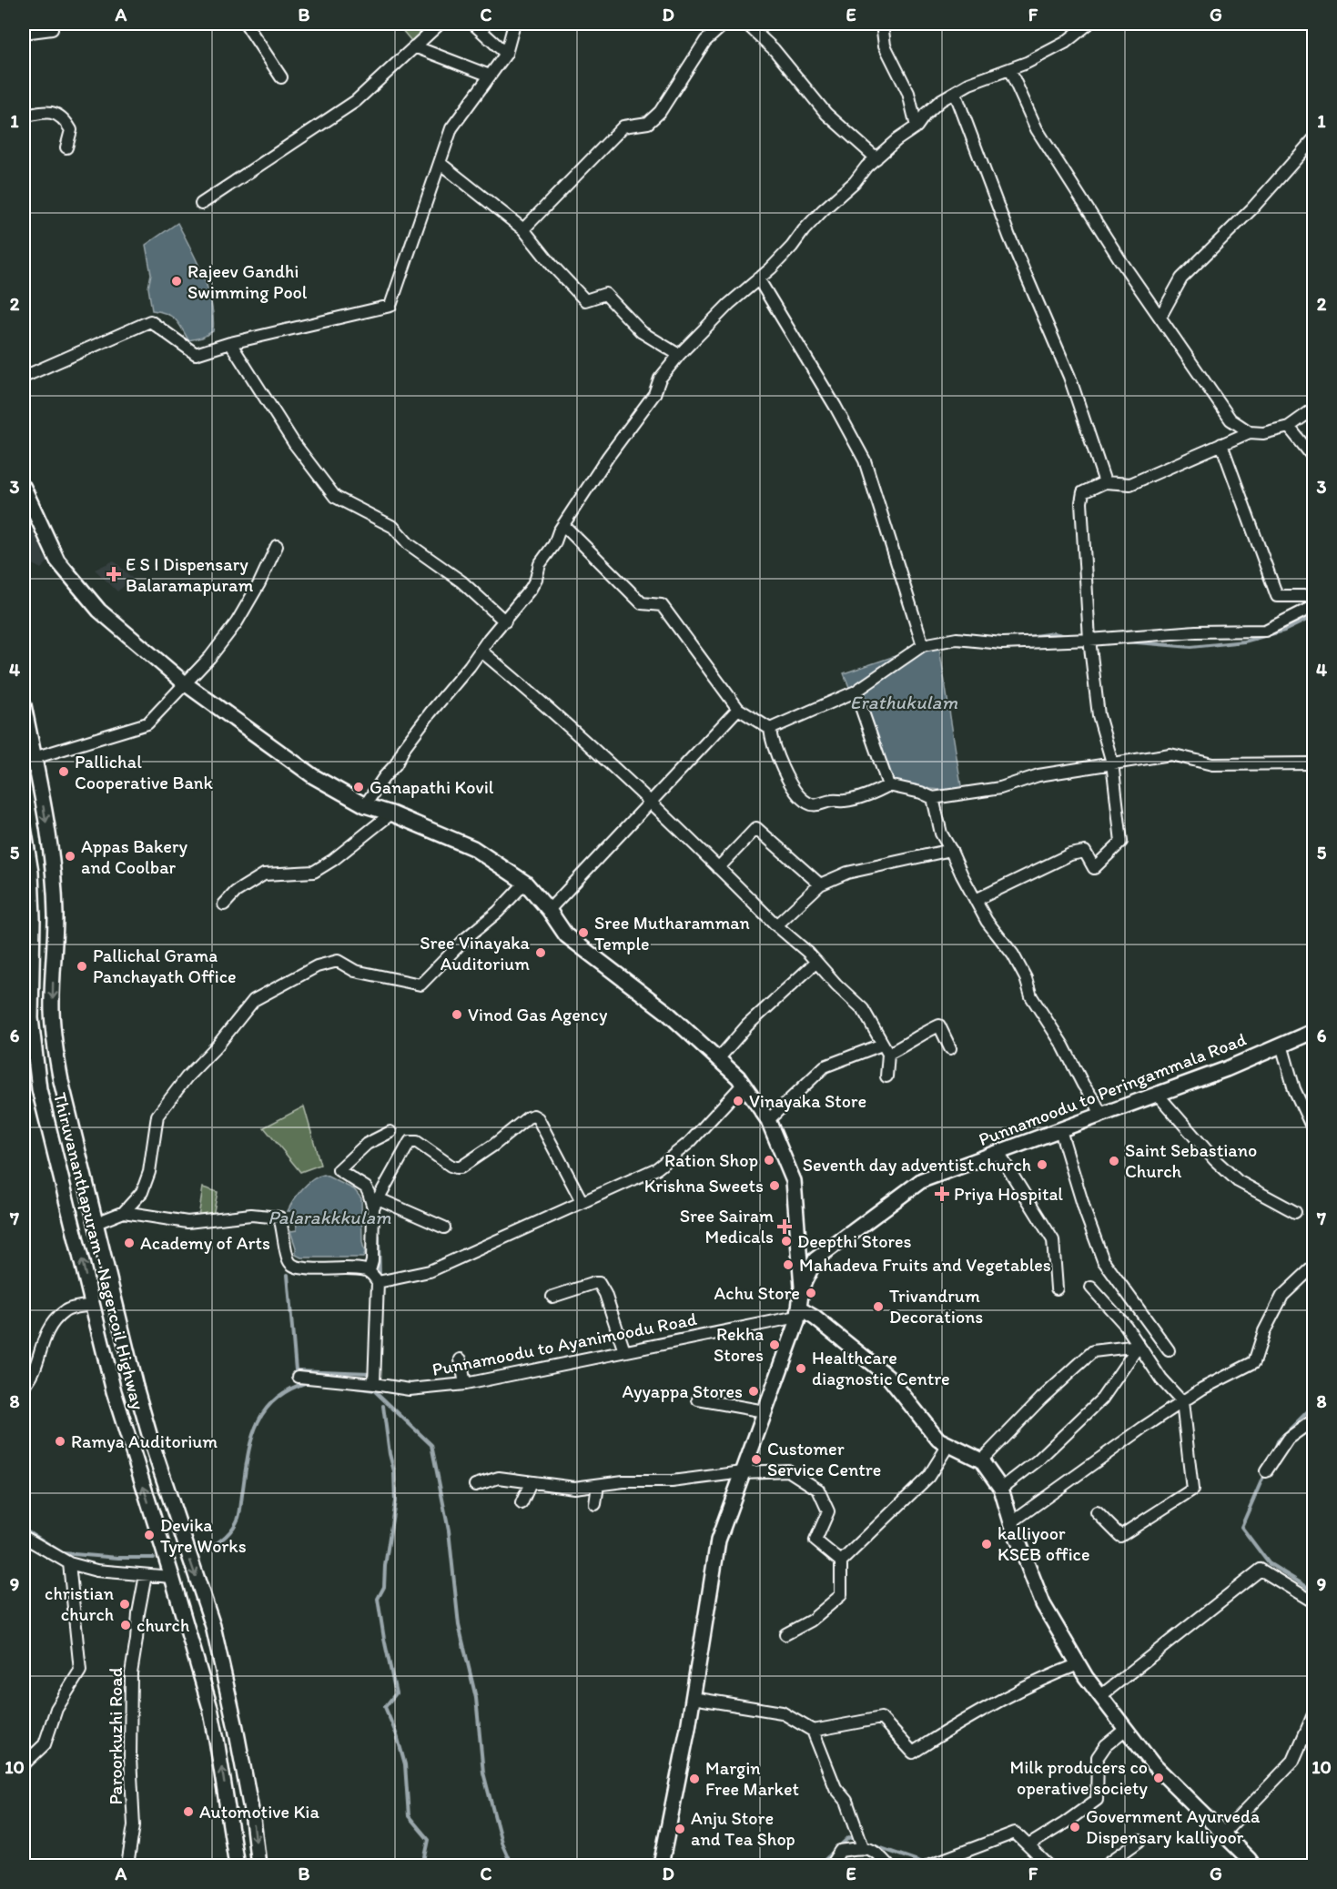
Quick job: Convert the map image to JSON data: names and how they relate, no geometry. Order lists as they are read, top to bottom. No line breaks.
{"streets":{"main road":["Punnamoodu to Peringammala Road","Thiruvananthapuram - Nagercoil Highway"],"street":["Punnamoodu to Ayanimoodu Road","Paroorkuzhi Road"]},"water":["Erathukulam","Palarakkkulam"],"places":{"other":["Rajeev Gandhi Swimming Pool","Pallichal Cooperative Bank","Ganapathi Kovil","Appas Bakery and Coolbar","Sree Mutharamman Temple","Sree Vinayaka Auditorium","Pallichal Grama Panchayath Office","Vinod Gas Agency","Vinayaka Store","Ration Shop","Saint Sebastiano Church","Seventh day adventist church","Krishna Sweets","Deepthi Stores","Academy of Arts","Mahadeva Fruits and Vegetables","Achu Store","Trivandrum Decorations","Rekha Stores","Healthcare diagnostic Centre","Ayyappa Stores","Ramya Auditorium","Customer Service Centre","Devika Tyre Works","kalliyoor KSEB office","christian church","church","Milk producers co operative society","Margin Free Market","Automotive Kia","Government Ayurveda Dispensary kalliyoor","Anju Store and Tea Shop"],"health":["E S I Dispensary Balaramapuram","Priya Hospital","Sree Sairam Medicals"]},"grid":{"columns":["A","B","C","D","E","F","G"],"rows":["1","2","3","4","5","6","7","8","9","10"]}}
